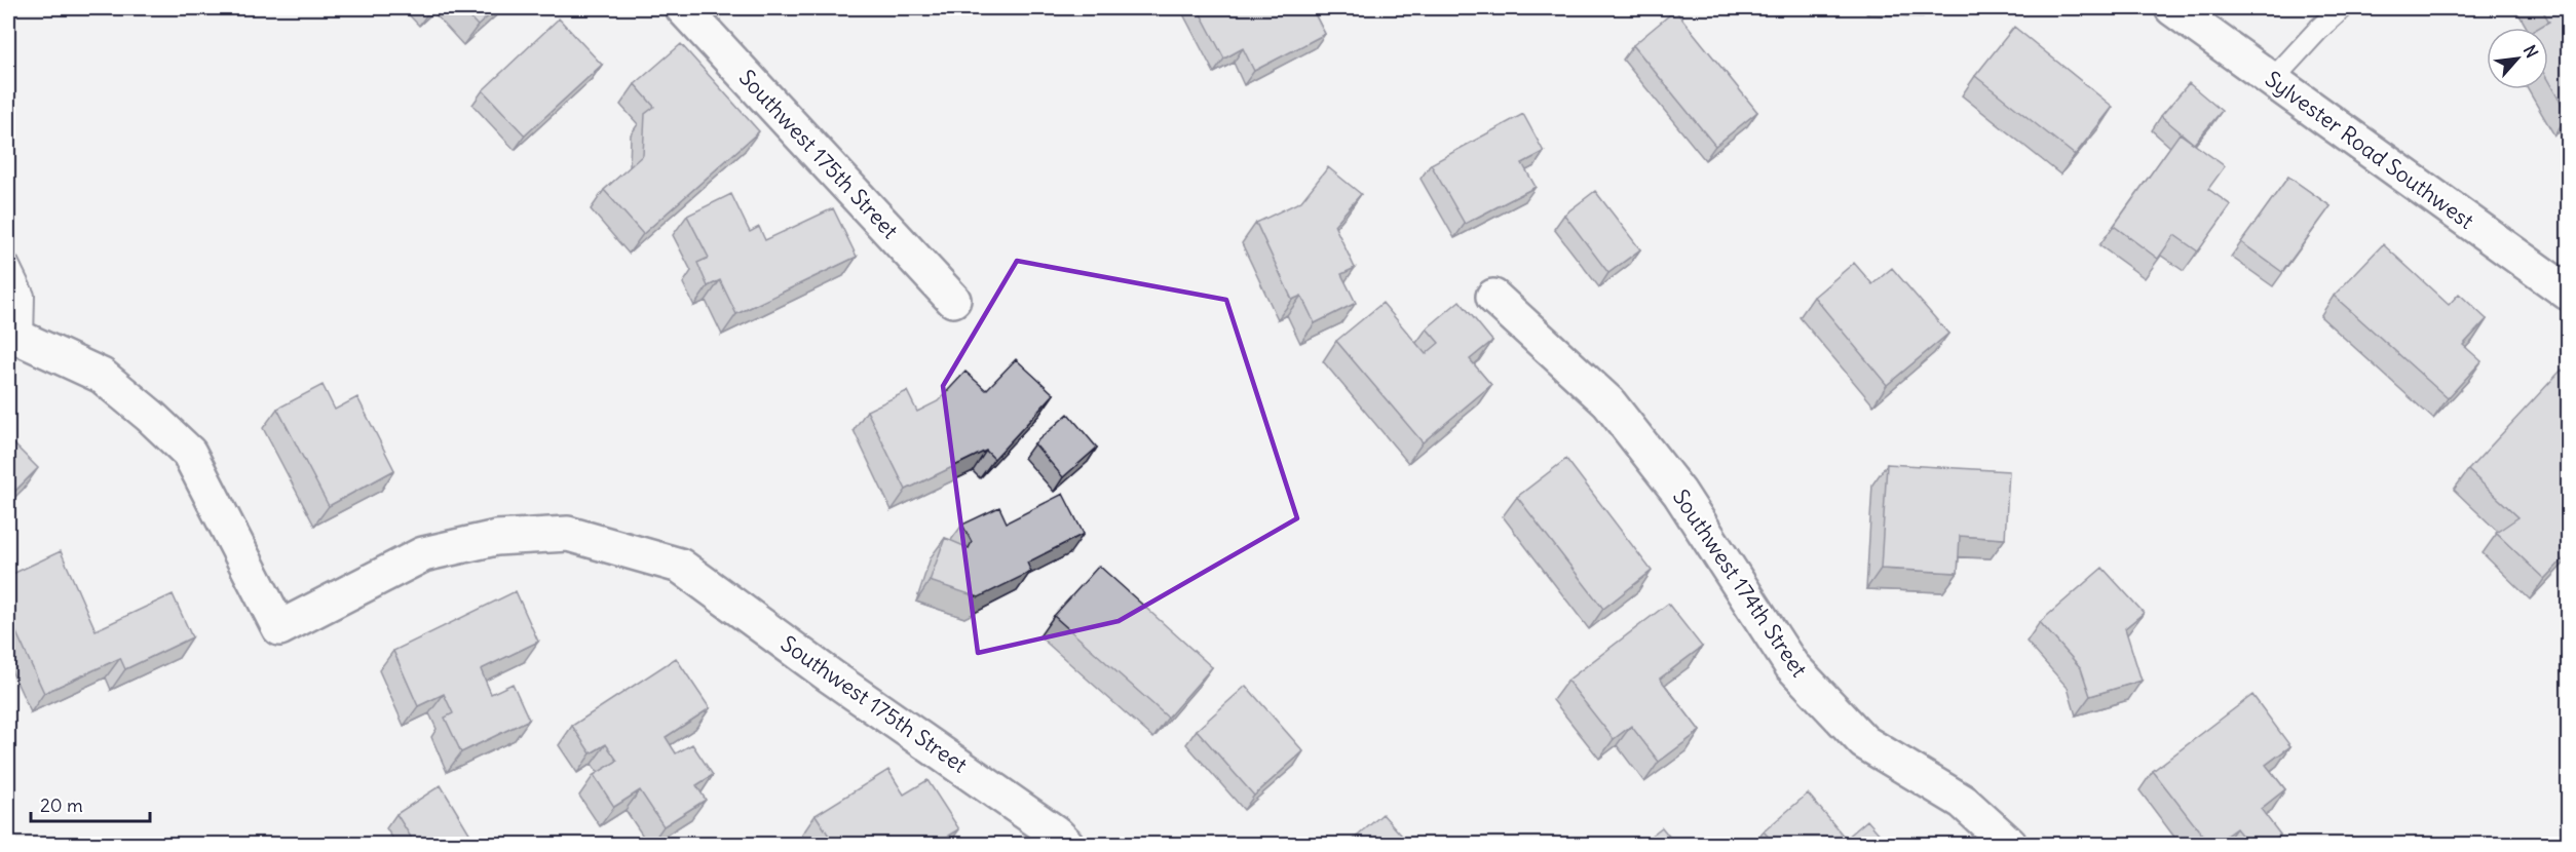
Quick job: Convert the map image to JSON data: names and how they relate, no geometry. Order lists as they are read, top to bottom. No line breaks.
{"streets":{"street":["Sylvester Road Southwest","Southwest 175th Street","Southwest 174th Street"]},"scale_bar":"20 m","north":"top right"}
